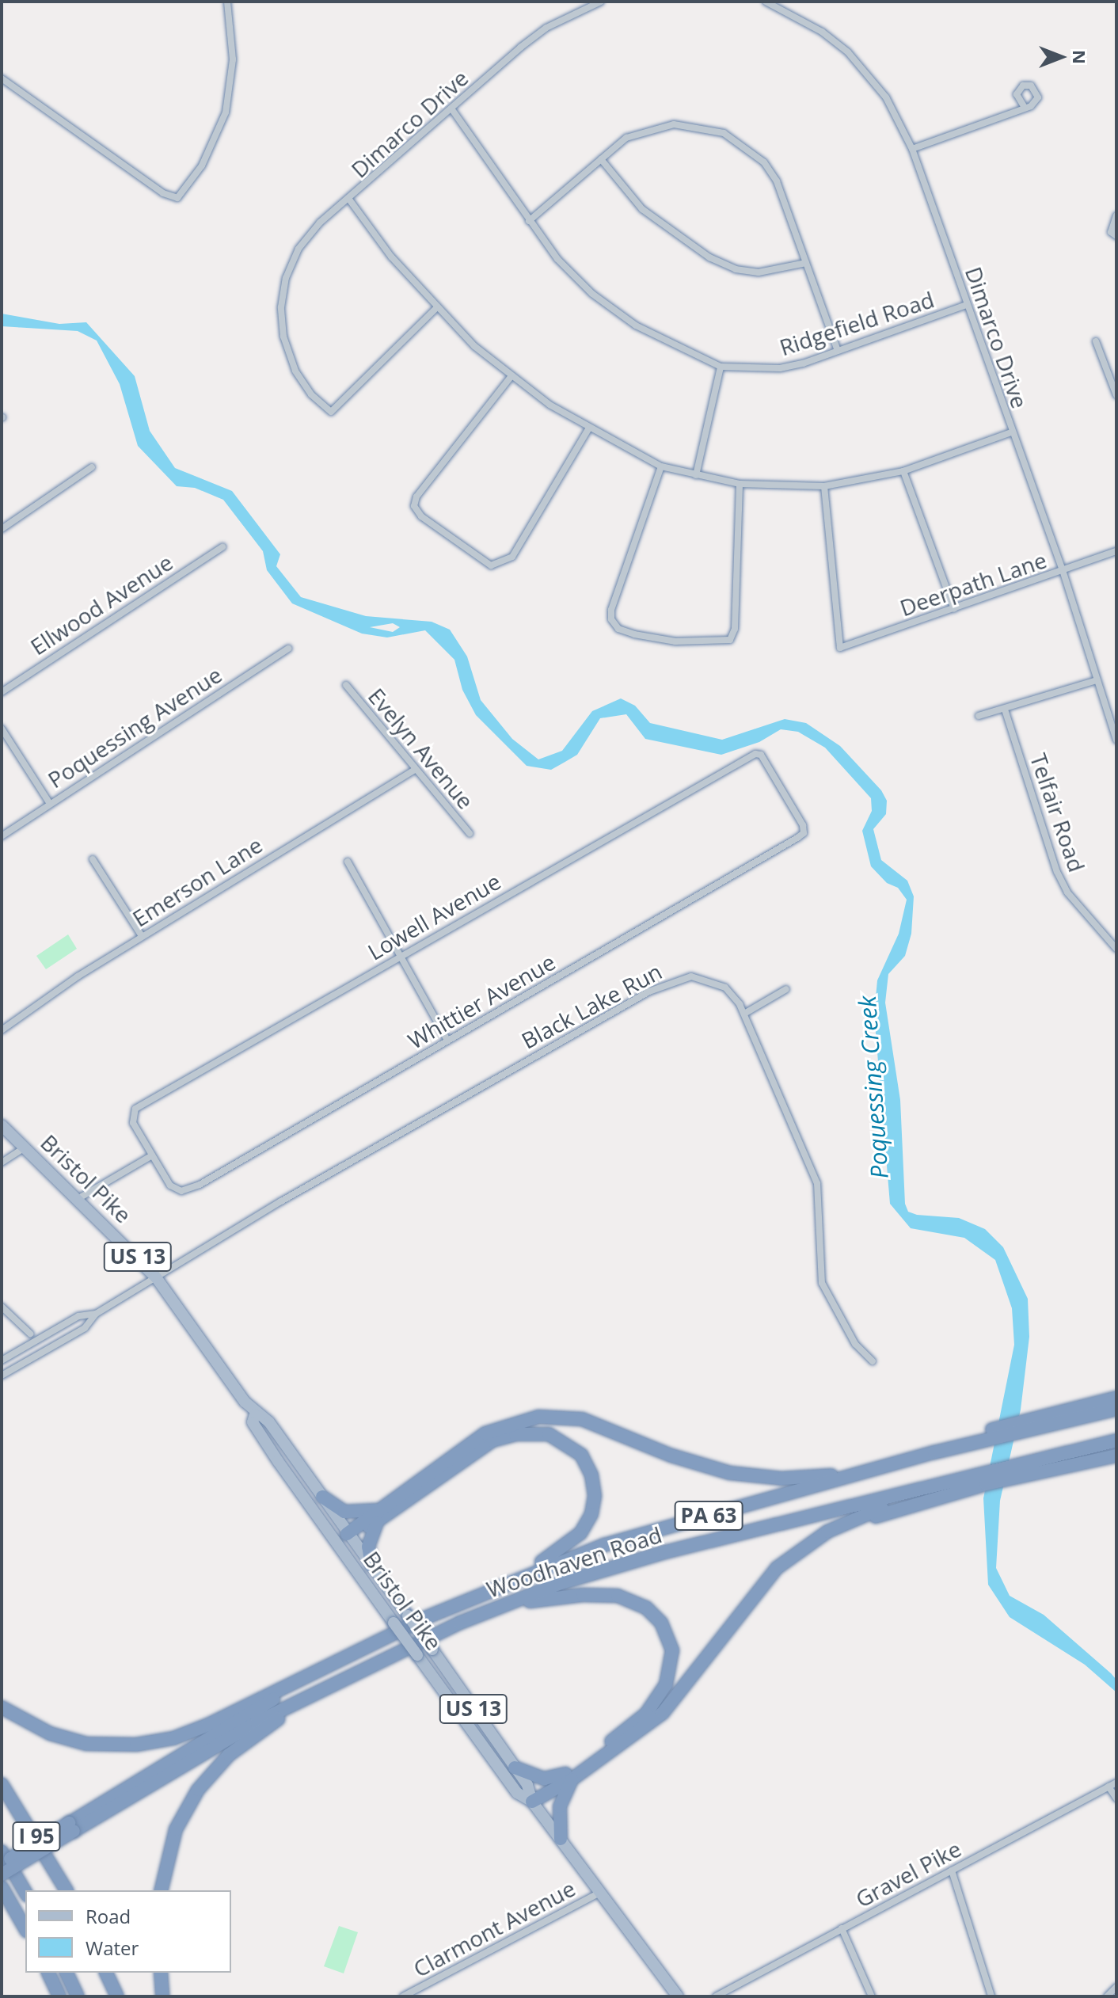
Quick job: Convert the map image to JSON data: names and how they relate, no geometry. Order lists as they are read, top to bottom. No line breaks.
{"streets":{"highway":["PA 63","Woodhaven Road","I 95"],"main road":["Bristol Pike","US 13"],"street":["Dimarco Drive","Ridgefield Road","Deerpath Lane","Ellwood Avenue","Poquessing Avenue","Evelyn Avenue","Telfair Road","Emerson Lane","Lowell Avenue","Whittier Avenue","Black Lake Run","Gravel Pike","Clarmont Avenue"]},"crossings":[["Dimarco Drive","Ridgefield Road"],["Dimarco Drive","Deerpath Lane"],["Evelyn Avenue","Emerson Lane"],["Lowell Avenue","Whittier Avenue"],["Black Lake Run","Bristol Pike"],["Bristol Pike","Clarmont Avenue"]],"water":["Poquessing Creek"],"legend":["Road","Water"],"north":"right"}
